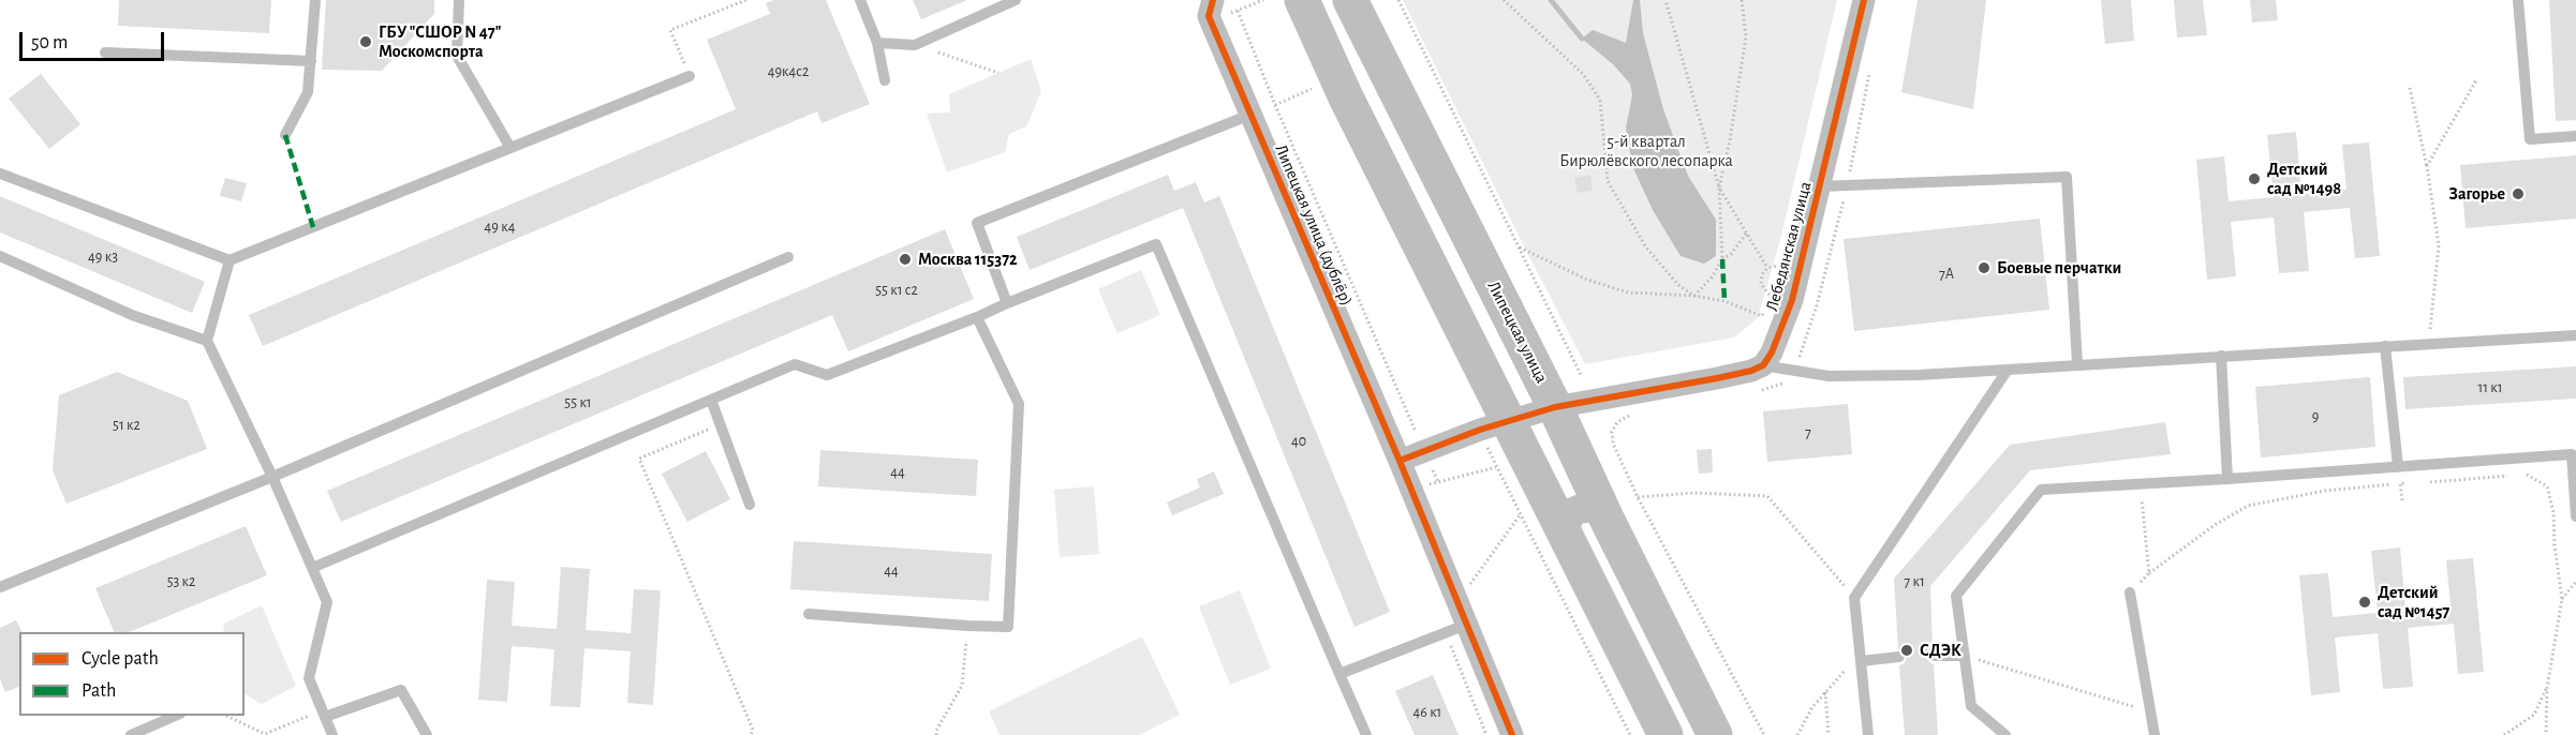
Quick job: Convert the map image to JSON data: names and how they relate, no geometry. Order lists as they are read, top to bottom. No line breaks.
{"streets":{"main road":["Липецкая улица"],"street":["Липецкая улица (дублёр)","Лебедянская улица"]},"parks":["5-й квартал Бирюлёвского лесопарка"],"places":["ГБУ \"СШОР N 47\" Москомспорта","Детский сад №1498","Загорье","Москва 115372","Боевые перчатки","Детский сад №1457","СДЭК"],"house_numbers":["49к4с2","49 к4","49 к3","7А","55 к1 с2","11 к1","55 к1","9","51 к2","7","40","44","44","53 к2","7 к1","46 к1"],"legend":["Cycle path","Path"],"scale_bar":"50 m"}
